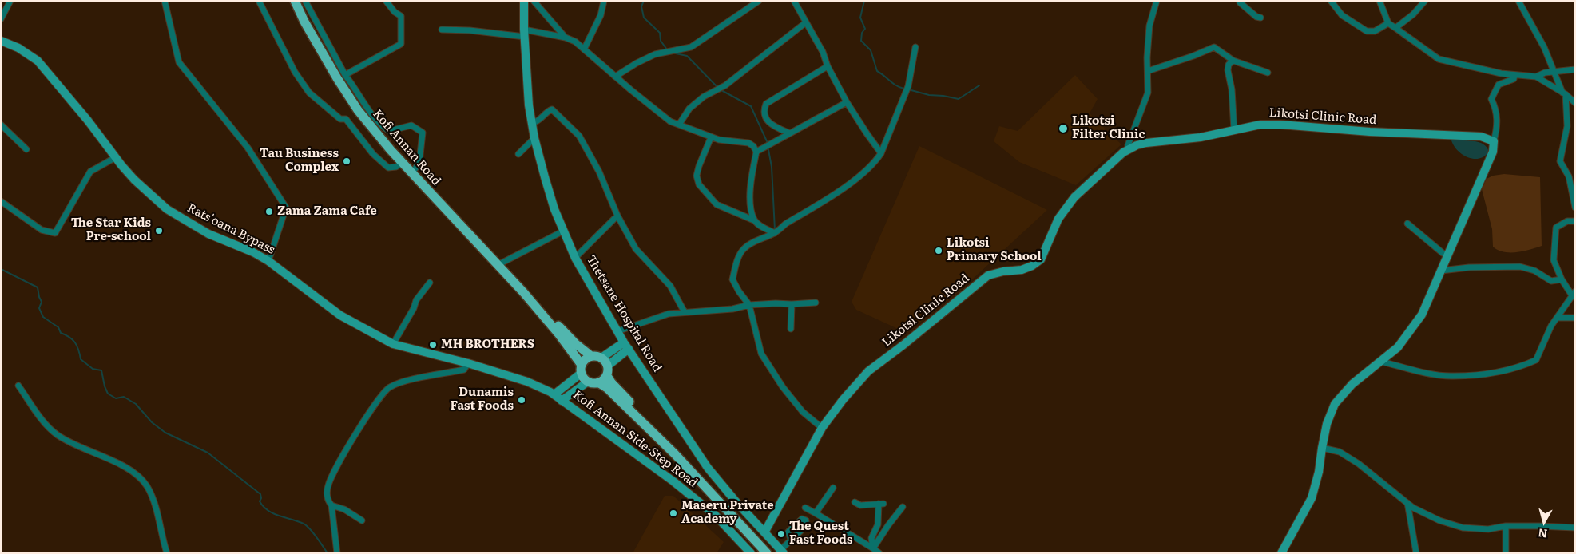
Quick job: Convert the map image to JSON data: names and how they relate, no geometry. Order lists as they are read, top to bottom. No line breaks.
{"streets":{"main road":["Kofi Annan Road"],"street":["Likotsi Clinic Road","Rats'oana Bypass","Thetsane Hospital Road","Kofi Annan Side-Step Road"]},"crossings":[["Likotsi Clinic Road","Thetsane Hospital Road"],["Kofi Annan Road","Kofi Annan Side-Step Road"],["Rats'oana Bypass","Kofi Annan Side-Step Road"]],"places":["Likotsi Filter Clinic","Tau Business Complex","Zama Zama Cafe","The Star Kids Pre-school","Likotsi Primary School","MH BROTHERS","Dunamis Fast Foods","Maseru Private Academy","The Quest Fast Foods"],"north":"bottom"}
